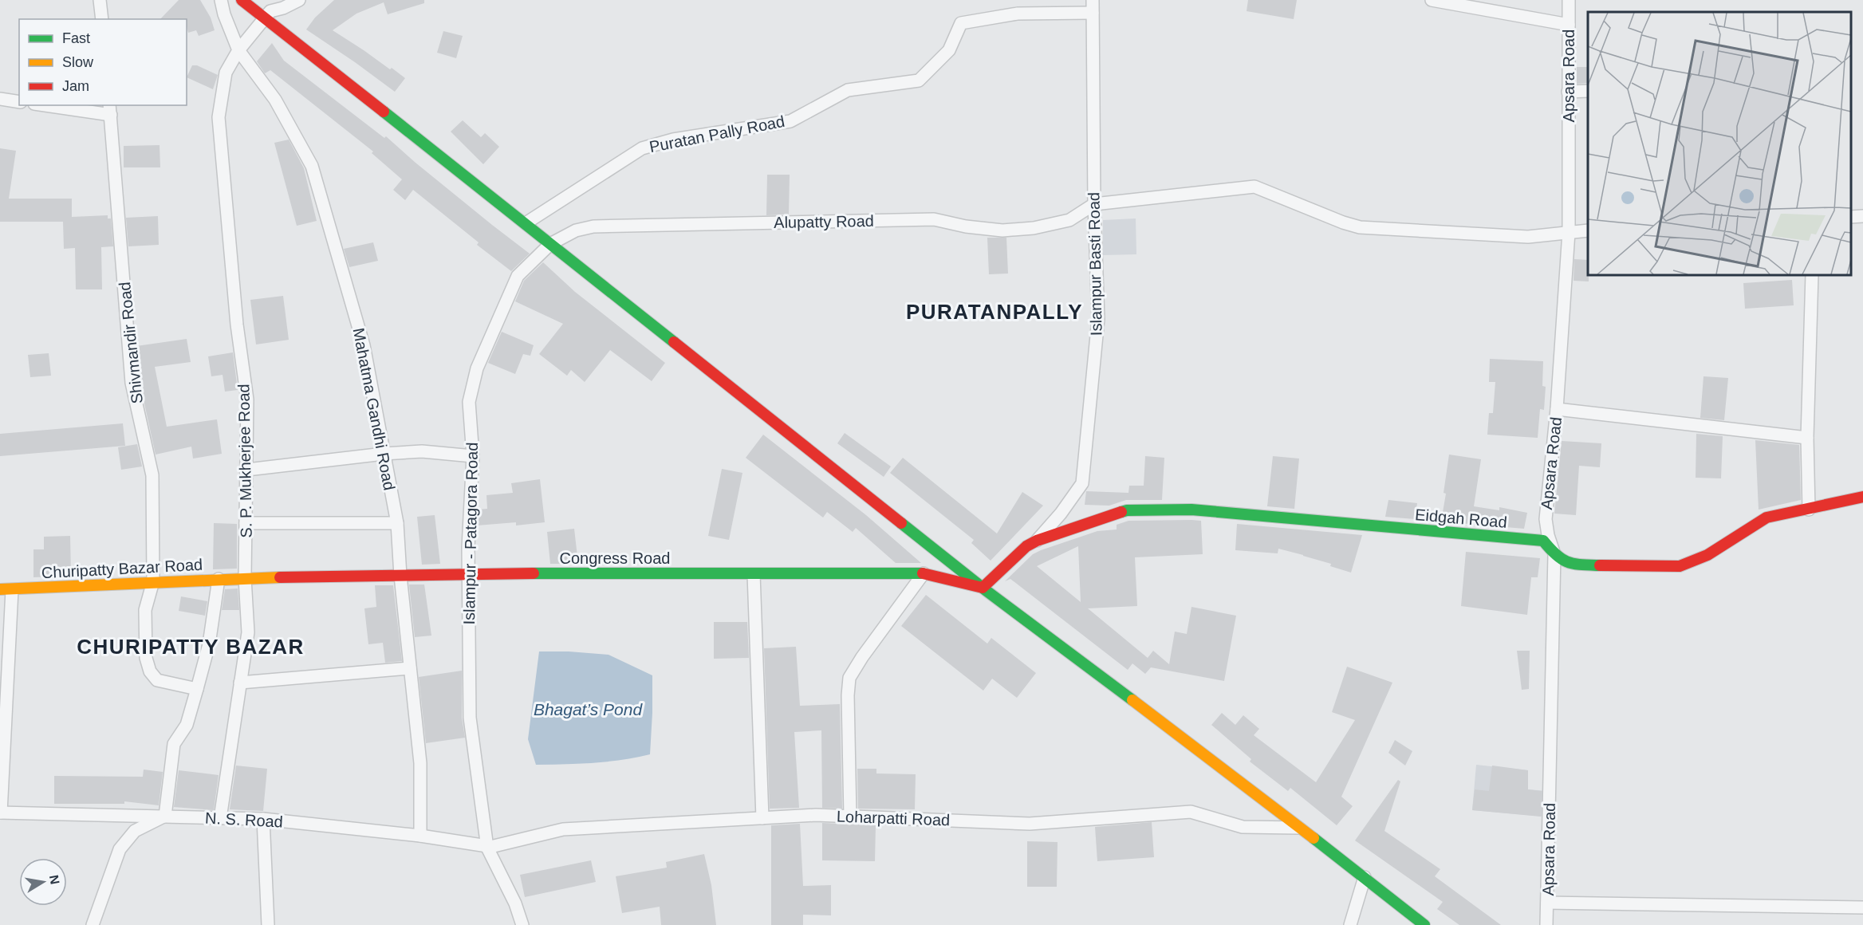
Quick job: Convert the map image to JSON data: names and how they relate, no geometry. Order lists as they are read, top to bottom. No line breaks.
{"streets":{"street":["Apsara Road","Puratan Pally Road","Alupatty Road","Islampur Basti Road","Shivmandir Road","Mahatma Gandhi Road","S. P. Mukherjee Road","Eidgah Road","Islampur - Patagora Road","Congress Road","Churipatty Bazar Road","Loharpatti Road","N. S. Road"]},"crossings":[["Apsara Road","Eidgah Road"],["Puratan Pally Road","Islampur Basti Road"],["Alupatty Road","Islampur Basti Road"],["Alupatty Road","Islampur - Patagora Road"],["Islampur Basti Road","Eidgah Road"],["Shivmandir Road","Churipatty Bazar Road"],["Mahatma Gandhi Road","S. P. Mukherjee Road"],["Mahatma Gandhi Road","Congress Road"],["Mahatma Gandhi Road","N. S. Road"],["S. P. Mukherjee Road","Congress Road"],["S. P. Mukherjee Road","Churipatty Bazar Road"],["S. P. Mukherjee Road","N. S. Road"],["Eidgah Road","Congress Road"],["Islampur - Patagora Road","Congress Road"],["Islampur - Patagora Road","Loharpatti Road"],["Islampur - Patagora Road","N. S. Road"],["Congress Road","Churipatty Bazar Road"],["Loharpatti Road","N. S. Road"]],"districts":["PURATANPALLY","CHURIPATTY BAZAR"],"water":["Bhagat’s Pond"],"legend":["Fast","Slow","Jam"],"north":"right"}
